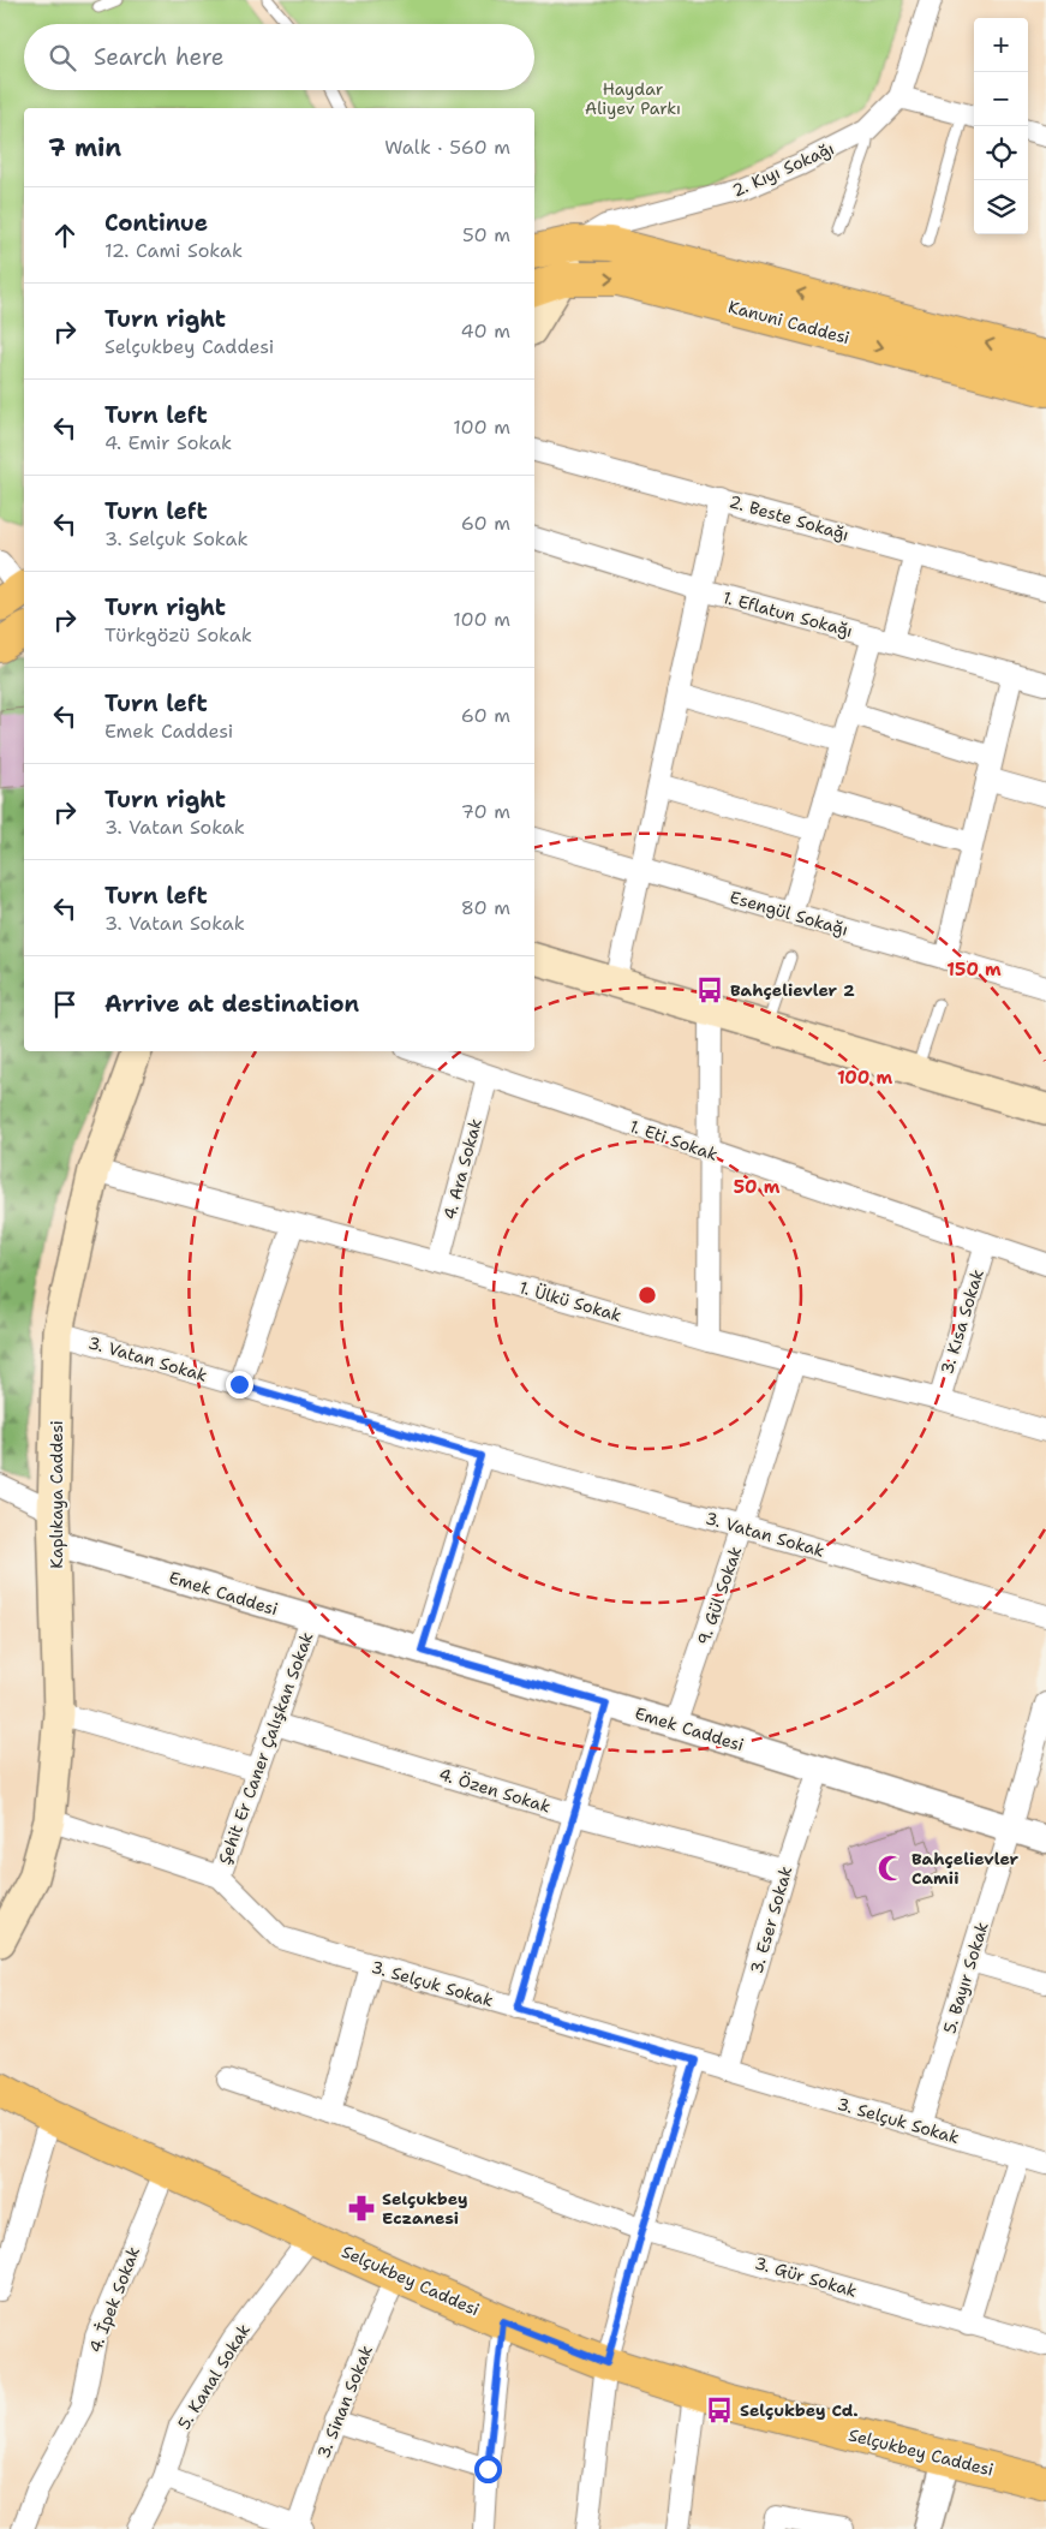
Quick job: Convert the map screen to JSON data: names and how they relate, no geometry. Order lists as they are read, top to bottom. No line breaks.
{"streets":{"main road":["Kanuni Caddesi","Kaplıkaya Caddesi","Selçukbey Caddesi"],"street":["2. Kıyı Sokağı","2. Beste Sokağı","1. Eflatun Sokağı","Esengül Sokağı","1. Eti Sokak","4. Ara Sokak","1. Ülkü Sokak","3. Kısa Sokak","3. Vatan Sokak","Emek Caddesi","9. Gül Sokak","Şehit Er Caner Çalışkan Sokak","4. Özen Sokak","3. Eser Sokak","5. Bayır Sokak","3. Selçuk Sokak","3. Gür Sokak","4. İpek Sokak","5. Kanal Sokak","3. Sinan Sokak"]},"crossings":[["2. Kıyı Sokağı","Kanuni Caddesi"],["1. Eti Sokak","4. Ara Sokak"],["1. Eti Sokak","3. Kısa Sokak"],["4. Ara Sokak","1. Ülkü Sokak"],["1. Ülkü Sokak","3. Kısa Sokak"],["1. Ülkü Sokak","Kaplıkaya Caddesi"],["1. Ülkü Sokak","9. Gül Sokak"],["3. Vatan Sokak","Kaplıkaya Caddesi"],["3. Vatan Sokak","9. Gül Sokak"],["Kaplıkaya Caddesi","Emek Caddesi"],["Kaplıkaya Caddesi","3. Selçuk Sokak"],["Emek Caddesi","9. Gül Sokak"],["Emek Caddesi","Şehit Er Caner Çalışkan Sokak"],["Emek Caddesi","3. Eser Sokak"],["Emek Caddesi","5. Bayır Sokak"],["Şehit Er Caner Çalışkan Sokak","4. Özen Sokak"],["Şehit Er Caner Çalışkan Sokak","3. Selçuk Sokak"],["4. Özen Sokak","3. Eser Sokak"],["3. Eser Sokak","3. Selçuk Sokak"],["5. Bayır Sokak","3. Selçuk Sokak"],["Selçukbey Caddesi","4. İpek Sokak"],["Selçukbey Caddesi","5. Kanal Sokak"],["Selçukbey Caddesi","3. Sinan Sokak"]],"parks":["Haydar Aliyev Parkı"],"places":{"bus stop":["Bahçelievler 2","Selçukbey Cd."],"mosque":["Bahçelievler Camii"],"pharmacy":["Selçukbey Eczanesi"]},"page":{"map_buttons":["+","−"],"search":"Search here","heading":["7 min","Walk · 560 m"],"list":[["Continue","12. Cami Sokak","50 m"],["Turn right","Selçukbey Caddesi","40 m"],["Turn left","4. Emir Sokak","100 m"],["Turn left","3. Selçuk Sokak","60 m"],["Turn right","Türkgözü Sokak","100 m"],["Turn left","Emek Caddesi","60 m"],["Turn right","3. Vatan Sokak","70 m"],["Turn left","3. Vatan Sokak","80 m"],"Arrive at destination"]},"rings":["150 m","100 m","50 m"]}
